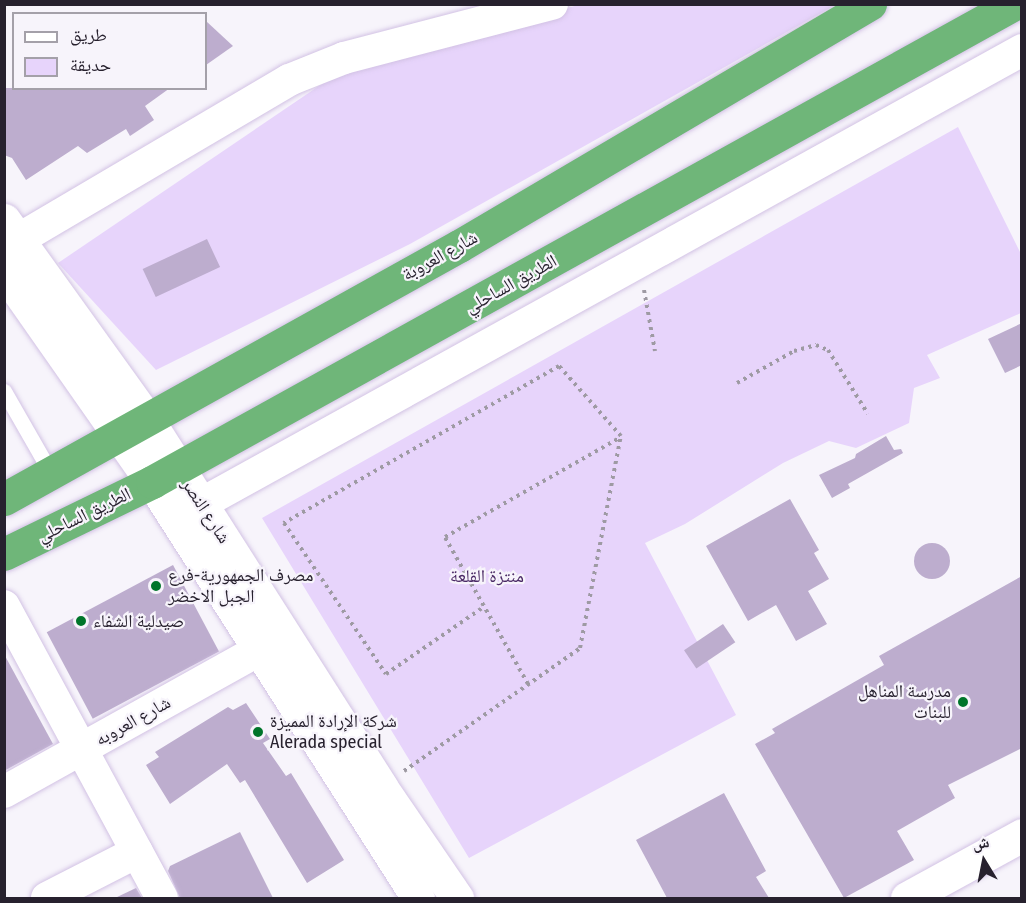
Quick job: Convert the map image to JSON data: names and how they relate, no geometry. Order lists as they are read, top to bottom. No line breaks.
{"streets":{"highway":["شارع العروبة","الطريق الساحلي"],"street":["شارع النصر","شارع العروبه"]},"crossings":[["شارع العروبة","شارع النصر"],["الطريق الساحلي","شارع النصر"],["شارع النصر","شارع العروبه"]],"parks":["منتزة القلعة"],"places":["مصرف الجمهورية-فرع الجبل الاخضر","صيدلية الشفاء","مدرسة المناهل للبنات","شركة الإرادة المميزة Alerada special"],"legend":["طريق","حديقة"],"north":"top"}
